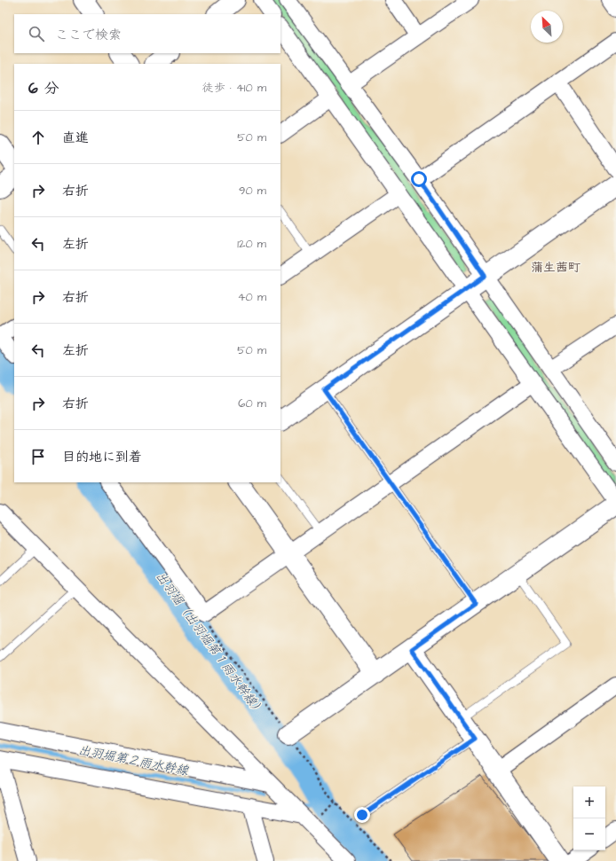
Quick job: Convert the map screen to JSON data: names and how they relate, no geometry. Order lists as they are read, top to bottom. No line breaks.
{"districts":["蒲生茜町"],"water":["出羽堀（出羽堀第１雨水幹線）","出羽堀第２雨水幹線"],"north":"top left","page":{"search":"ここで検索","heading":["6 分","徒歩 · 410 m"],"list":[["直進","50 m"],["右折","90 m"],["左折","120 m"],["右折","40 m"],["左折","50 m"],["右折","60 m"],"目的地に到着"],"map_buttons":["+","−"]}}
